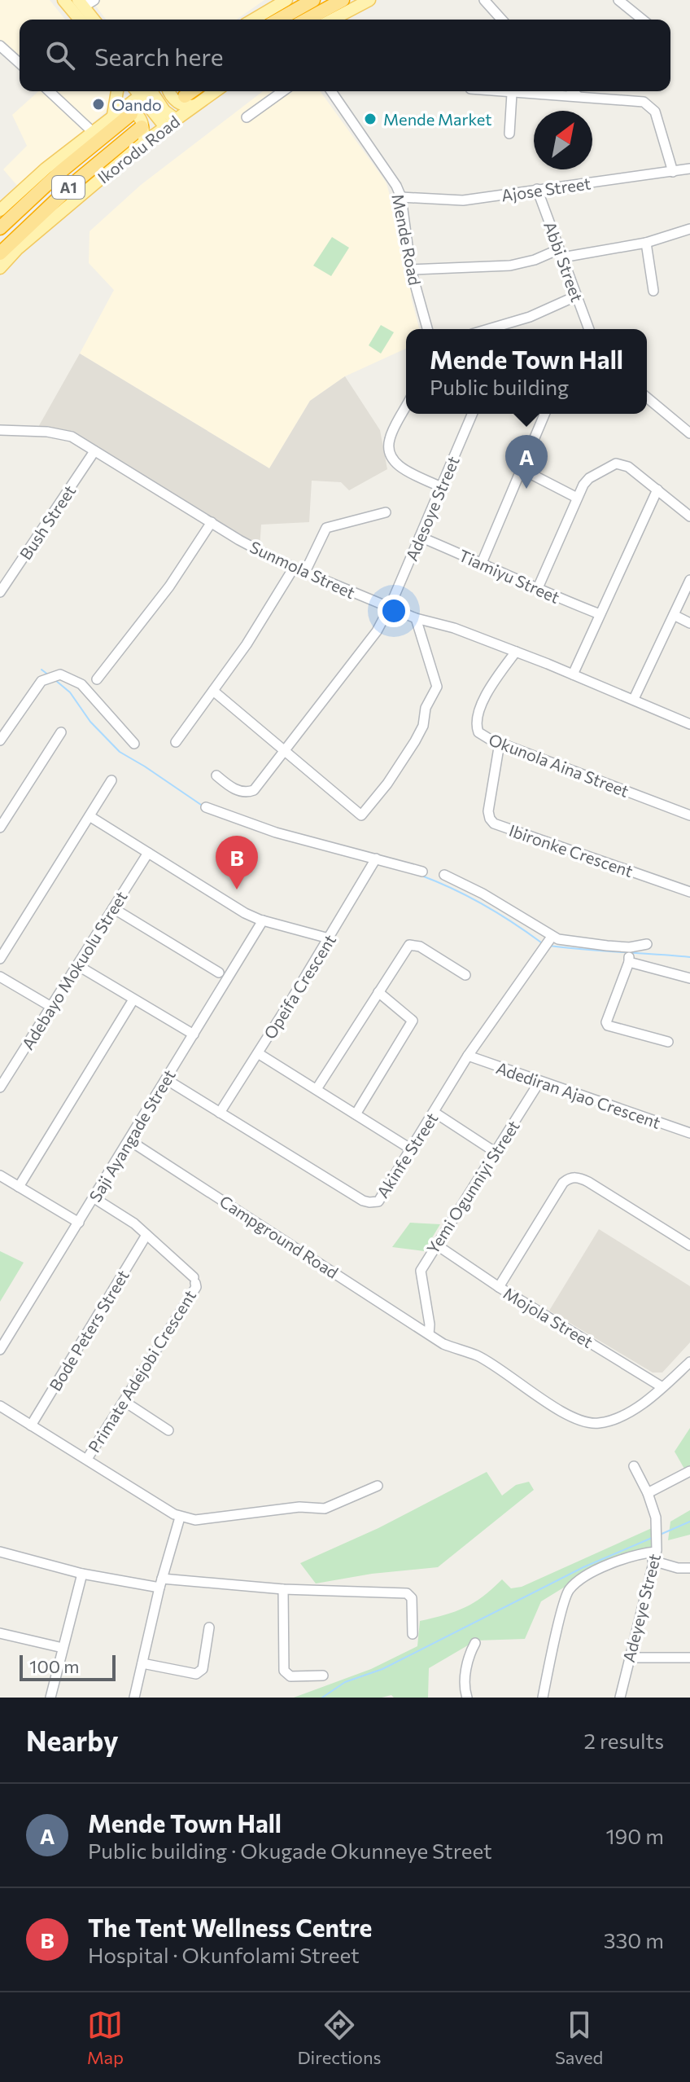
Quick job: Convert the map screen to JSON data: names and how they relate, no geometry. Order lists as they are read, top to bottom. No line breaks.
{"streets":{"highway":["Ikorodu Road","A1"],"street":["Ajose Street","Mende Road","Abbi Street","Adesoye Street","Bush Street","Sunmola Street","Tiamiyu Street","Okunola Aina Street","Ibironke Crescent","Adebayo Mokuolu Street","Opeifa Crescent","Adediran Ajao Crescent","Saji Ayangade Street","Akinfe Street","Yemi Ogunniyi Street","Campground Road","Mojola Street","Bode Peters Street","Primate Adejobi Crescent","Adeyeye Street"]},"crossings":[["Ajose Street","Mende Road"],["Ajose Street","Abbi Street"],["Adesoye Street","Sunmola Street"],["Adesoye Street","Tiamiyu Street"],["Bush Street","Sunmola Street"],["Sunmola Street","Okunola Aina Street"],["Okunola Aina Street","Ibironke Crescent"],["Opeifa Crescent","Akinfe Street"],["Adediran Ajao Crescent","Akinfe Street"],["Adediran Ajao Crescent","Yemi Ogunniyi Street"],["Saji Ayangade Street","Akinfe Street"],["Saji Ayangade Street","Campground Road"],["Yemi Ogunniyi Street","Campground Road"],["Yemi Ogunniyi Street","Mojola Street"],["Bode Peters Street","Primate Adejobi Crescent"]],"places":["Oando","Mende Market"],"scale_bar":"100 m","north":"top right","page":{"search":"Search here","popup":["Mende Town Hall","Public building"],"pins":["A","B"],"scale":"100 m","heading":["Nearby","2 results"],"list":[{"mark":"A","name":"Mende Town Hall","note":"Public building · Okugade Okunneye Street","value":"190 m"},{"mark":"B","name":"The Tent Wellness Centre","note":"Hospital · Okunfolami Street","value":"330 m"}],"nav":["Map","Directions","Saved"]}}
